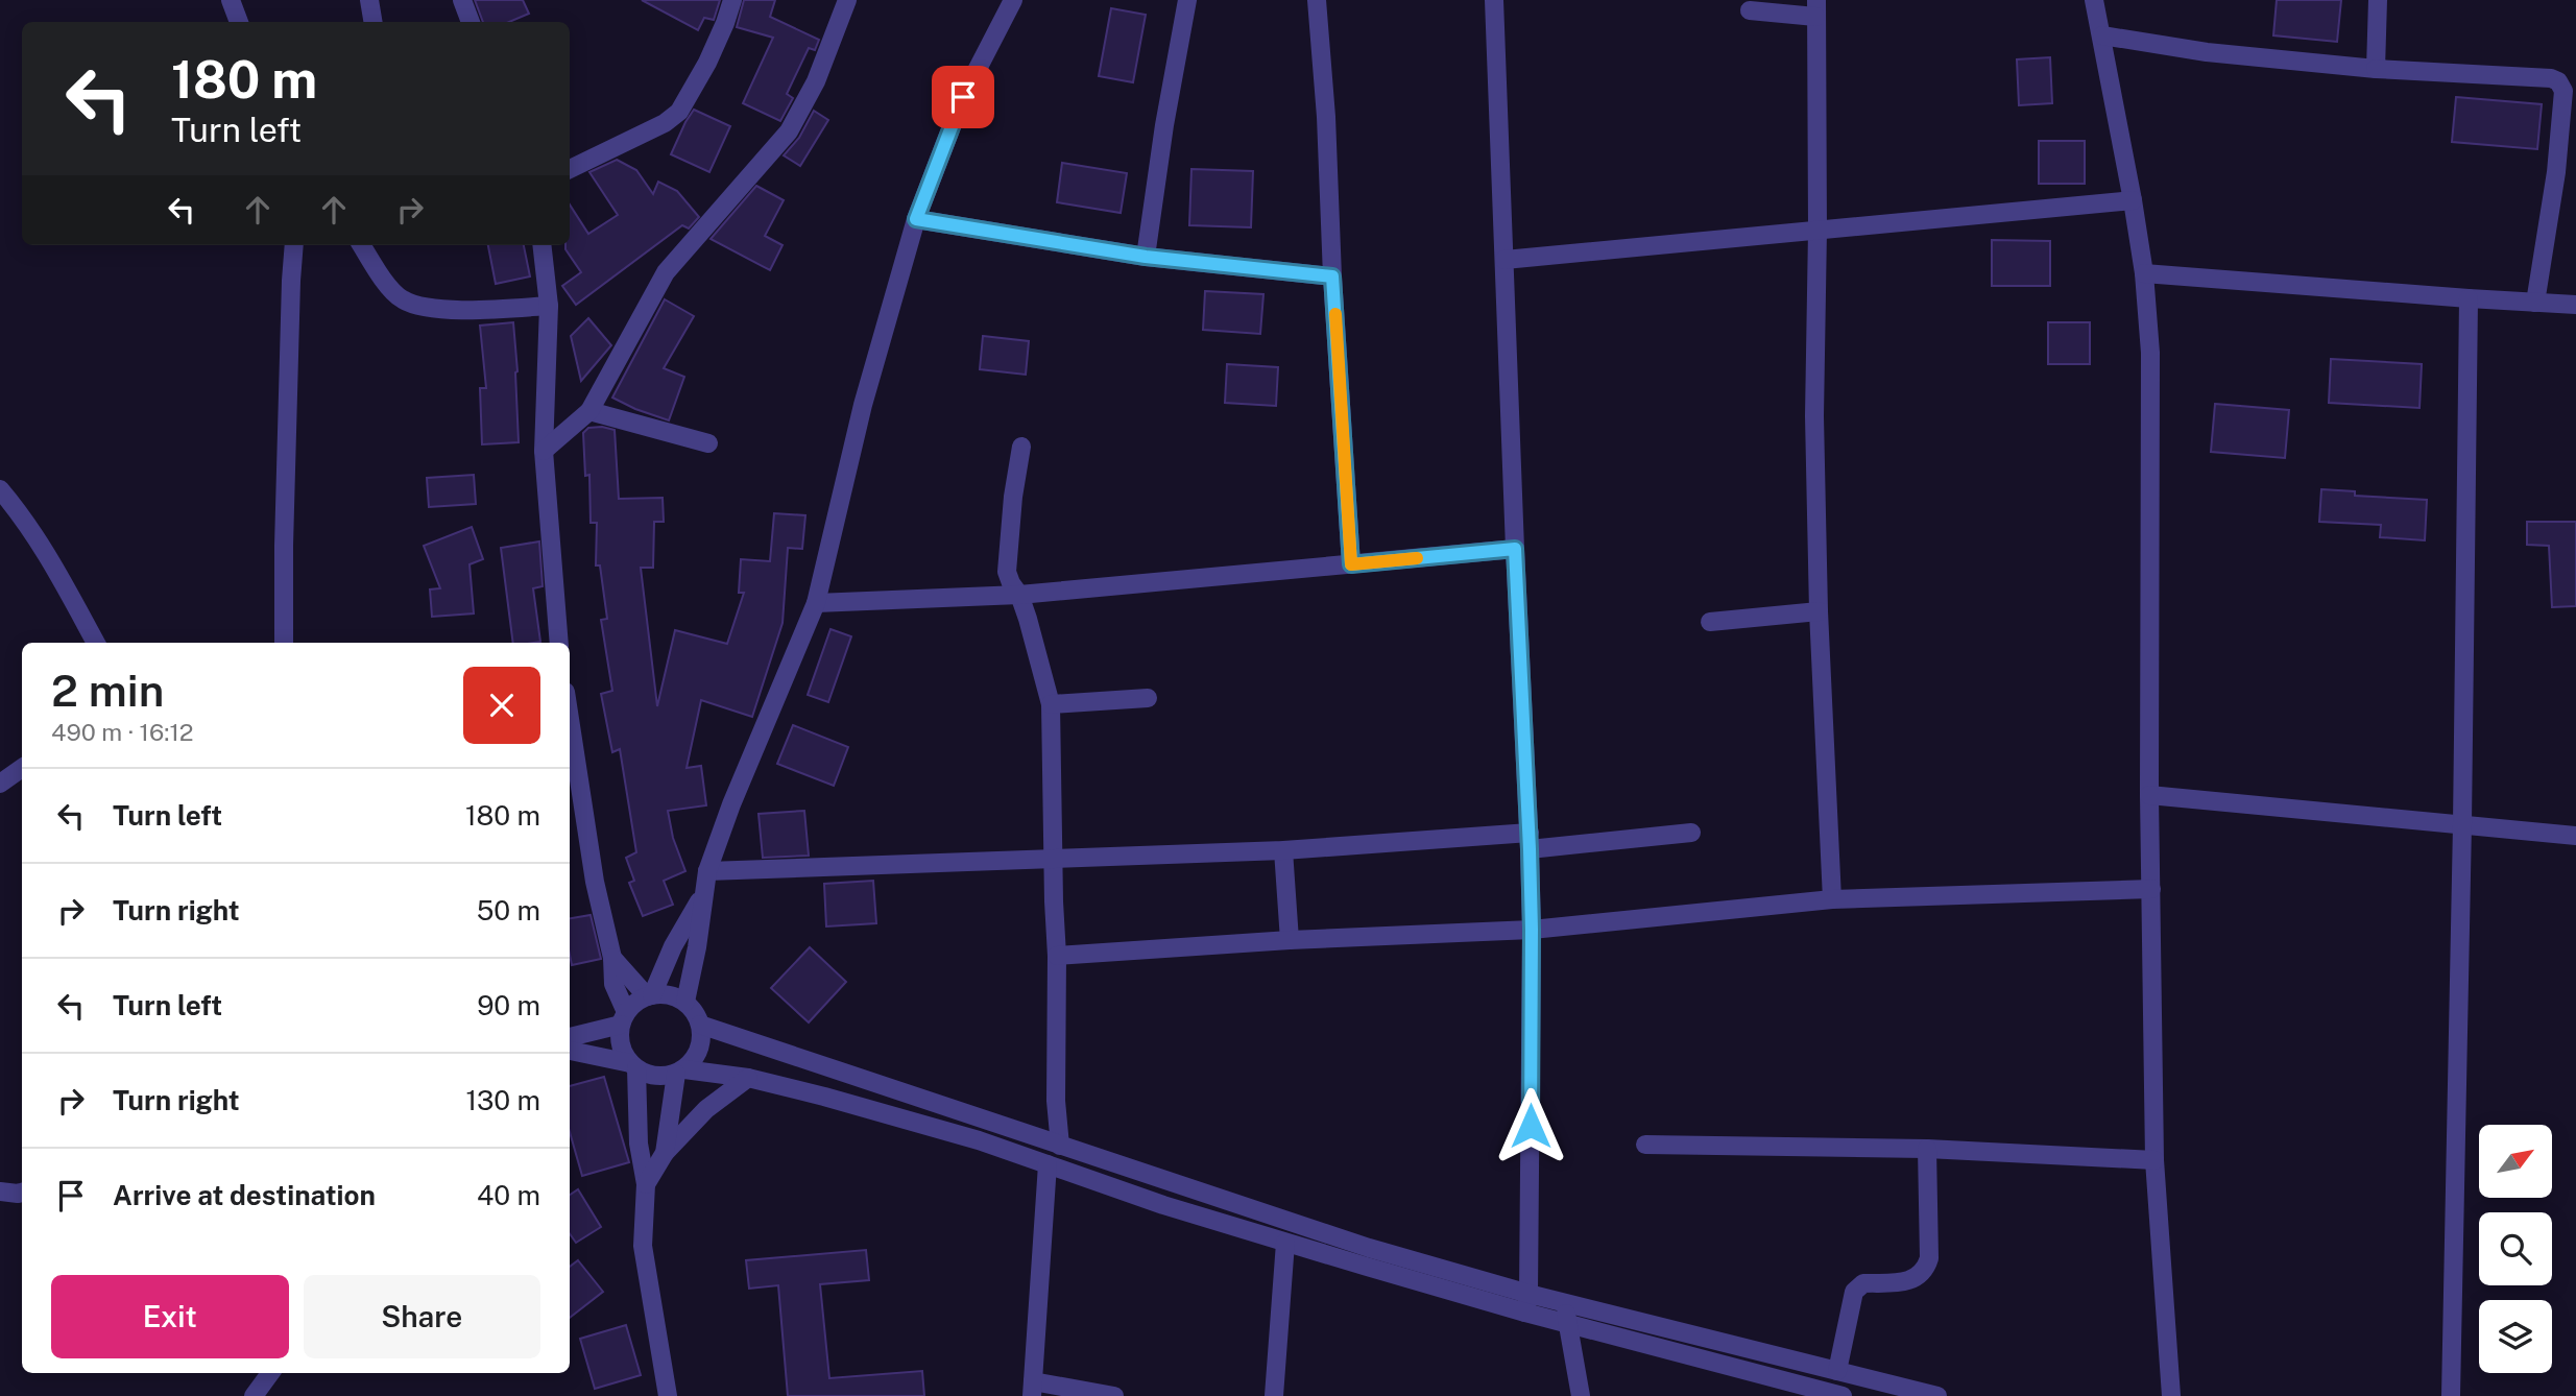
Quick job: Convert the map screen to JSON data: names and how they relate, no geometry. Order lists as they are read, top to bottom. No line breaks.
{"north":"top right","page":{"turn":["180 m","Turn left"],"heading":["2 min","490 m · 16:12"],"list":[{"name":"Turn left","value":"180 m"},{"name":"Turn right","value":"50 m"},{"name":"Turn left","value":"90 m"},{"name":"Turn right","value":"130 m"},{"name":"Arrive at destination","value":"40 m"}],"buttons":["Exit","Share"]}}
